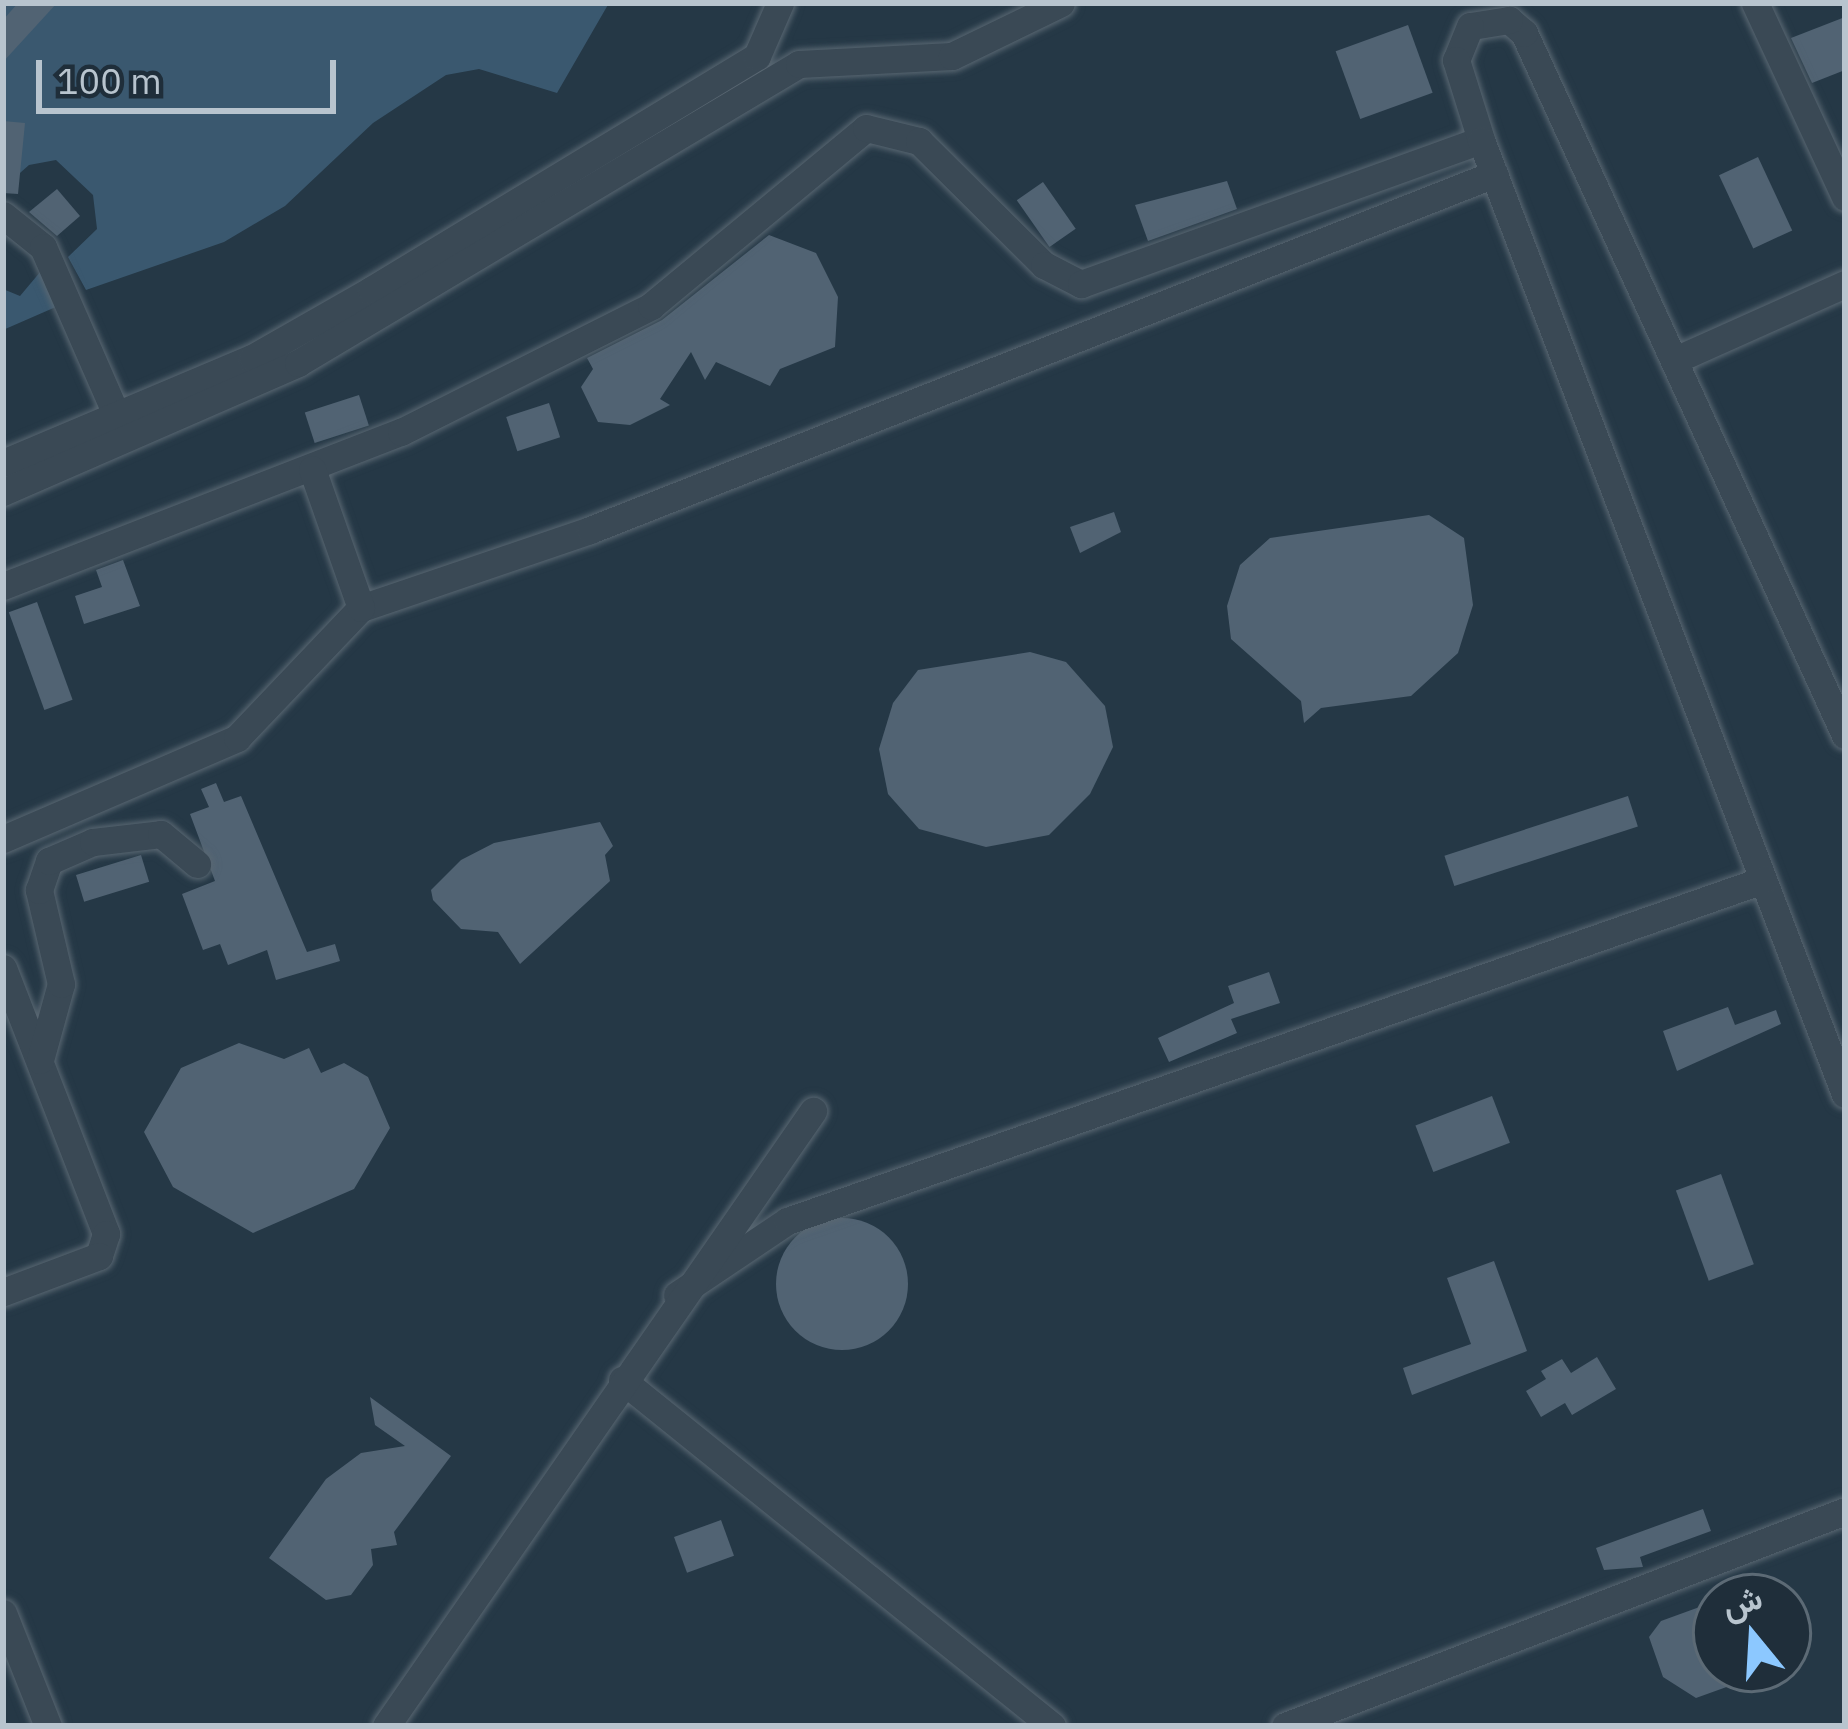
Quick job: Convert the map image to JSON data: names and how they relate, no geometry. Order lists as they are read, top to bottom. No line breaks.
{"scale_bar":"100 m","north":"top"}
